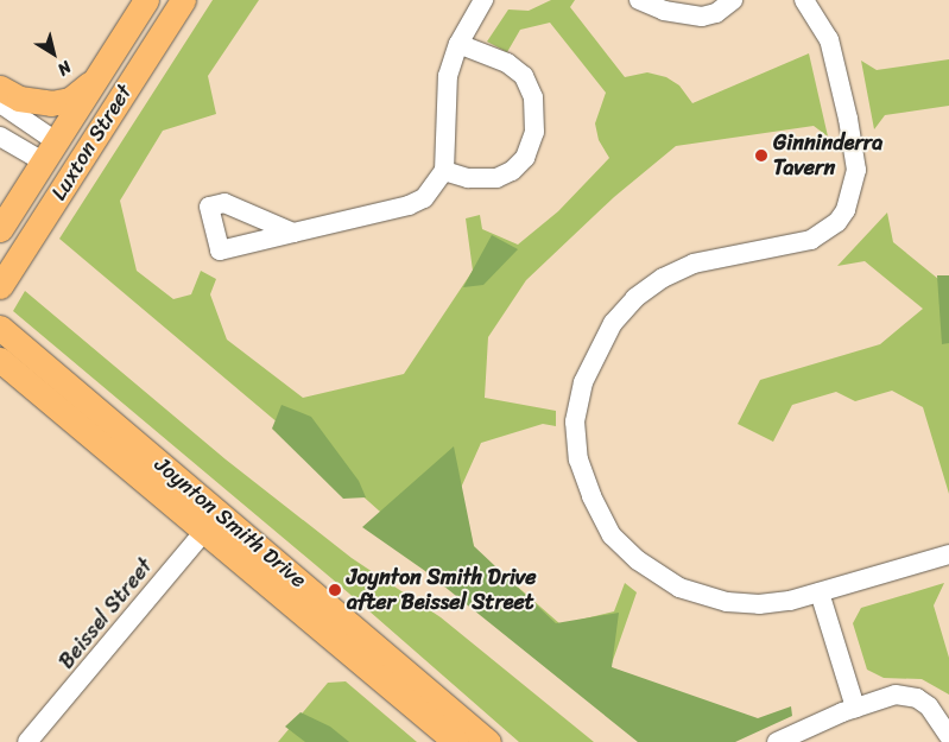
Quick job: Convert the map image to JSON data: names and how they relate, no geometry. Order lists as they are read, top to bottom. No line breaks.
{"streets":{"main road":["Luxton Street","Joynton Smith Drive"],"street":["Beissel Street"]},"crossings":[["Joynton Smith Drive","Beissel Street"]],"places":["Ginninderra Tavern","Joynton Smith Drive after Beissel Street"],"north":"bottom right"}
